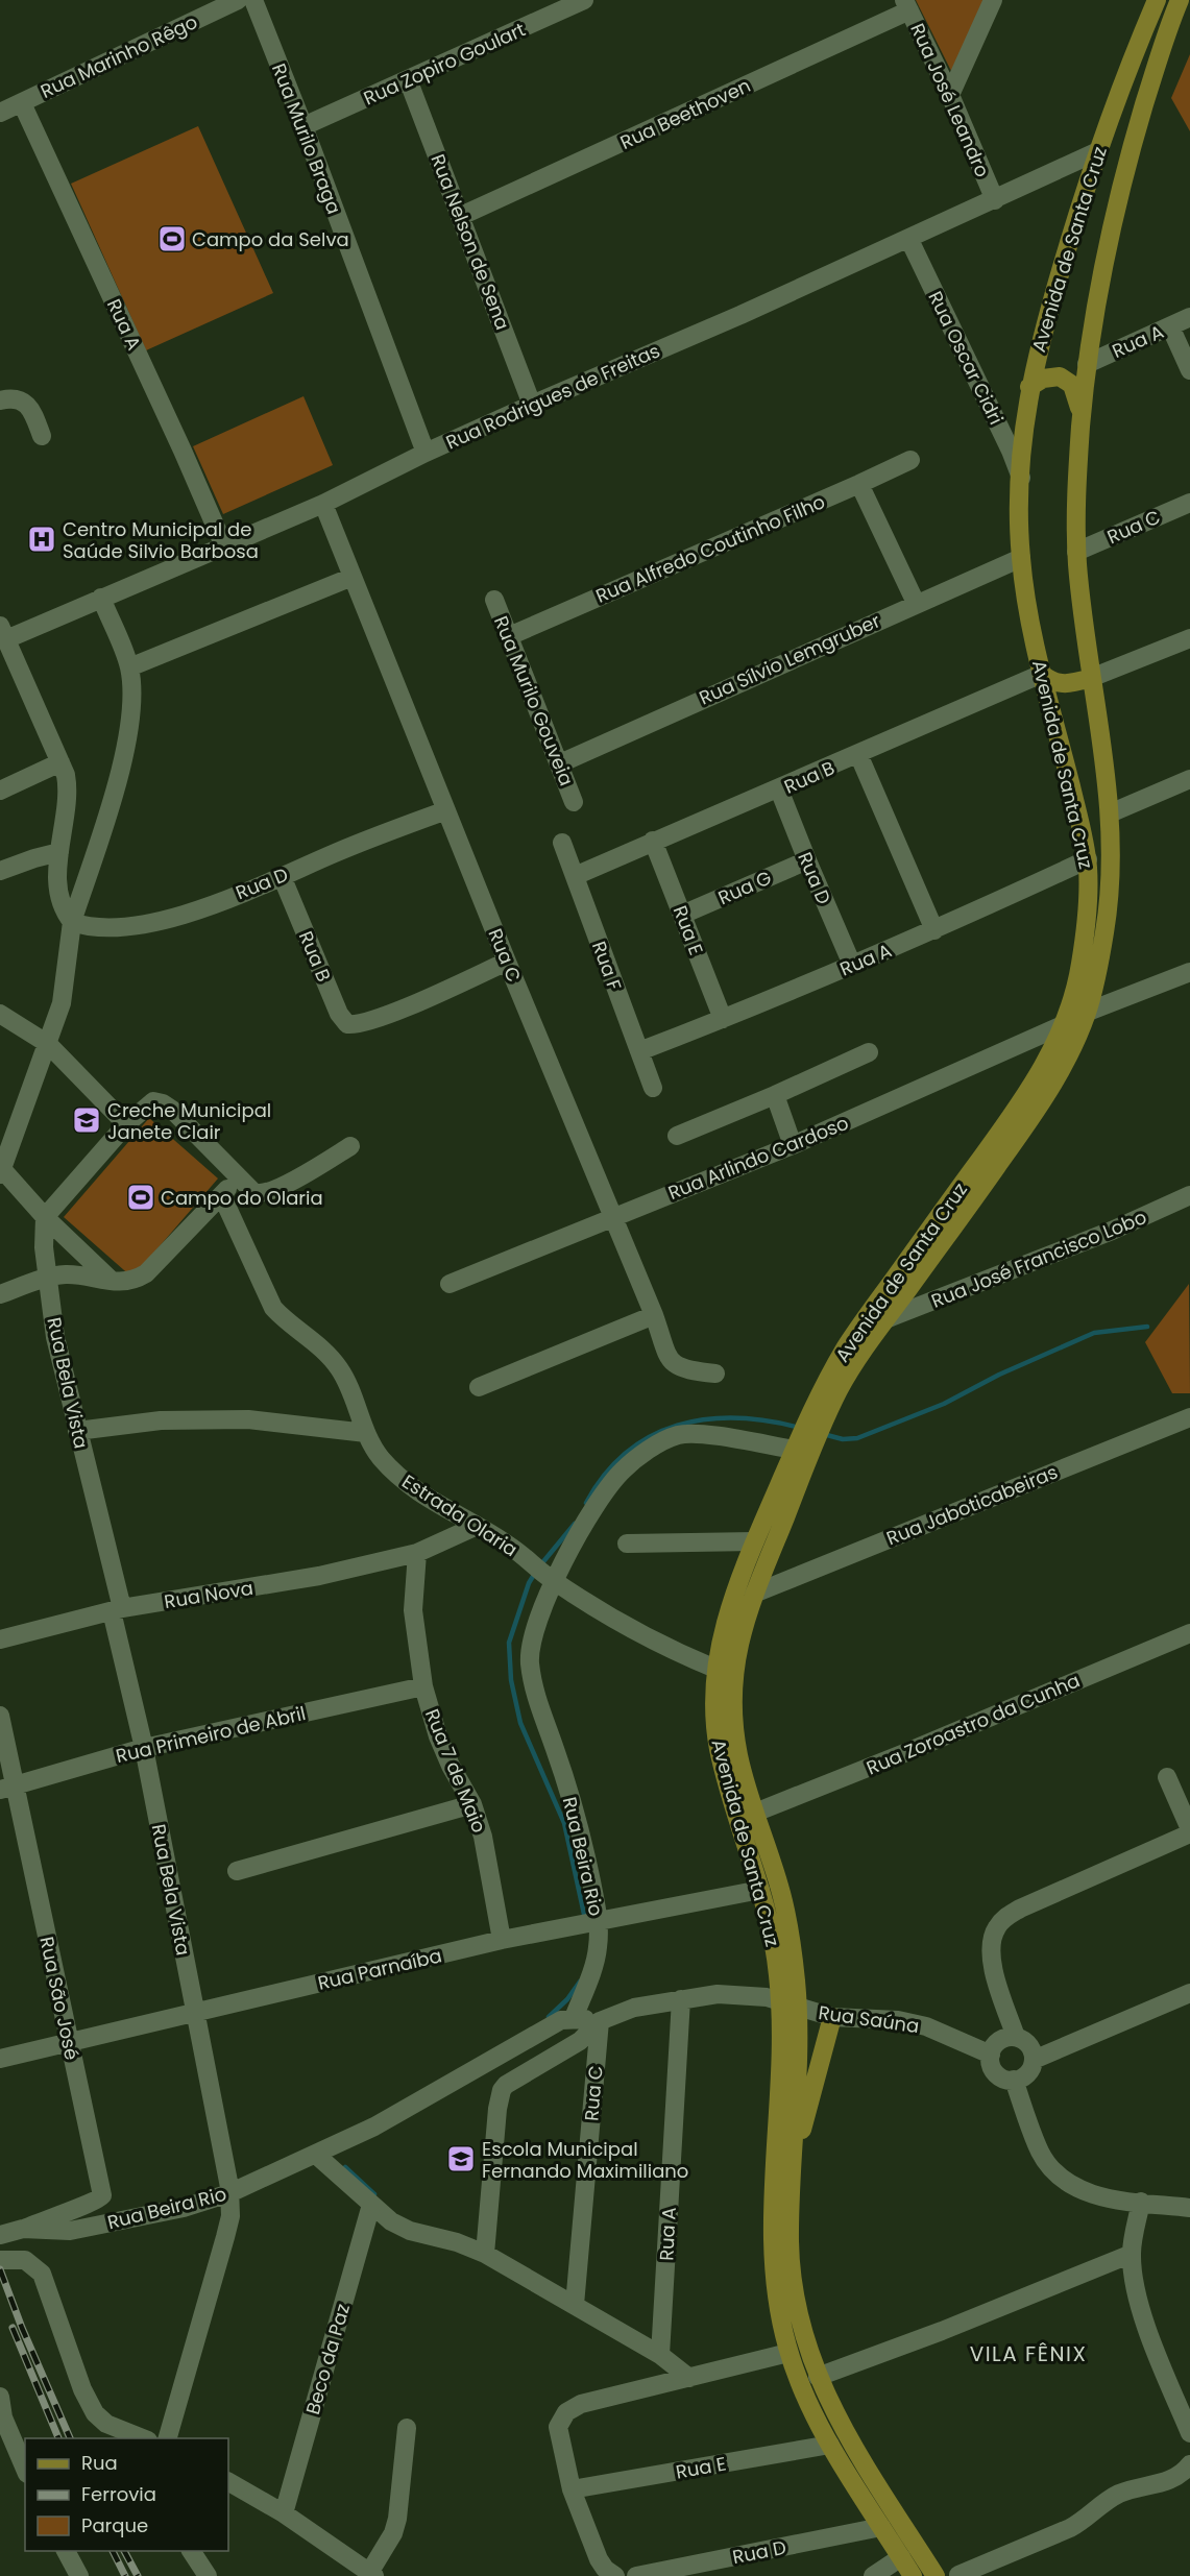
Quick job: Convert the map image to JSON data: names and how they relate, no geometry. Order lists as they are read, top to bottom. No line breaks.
{"streets":{"main road":["Avenida de Santa Cruz"],"street":["Rua Marinho Rêgo","Rua Zopiro Goulart","Rua José Leandro","Rua Beethoven","Rua Murilo Braga","Rua Nelson de Sena","Rua A","Rua Oscar Cidri","Rua Rodrigues de Freitas","Rua C","Rua Alfredo Coutinho Filho","Rua Sílvio Lemgruber","Rua Murilo Gouveia","Rua B","Rua D","Rua G","Rua E","Rua F","Rua Arlindo Cardoso","Rua José Francisco Lobo","Rua Bela Vista","Rua Jaboticabeiras","Estrada Olaria","Rua Nova","Rua Zoroastro da Cunha","Rua Primeiro de Abril","Rua 7 de Maio","Rua Beira Rio","Rua Parnaíba","Rua São José","Rua Saúna","Beco da Paz"]},"crossings":[["Rua Marinho Rêgo","Rua A"],["Rua Zopiro Goulart","Rua Murilo Braga"],["Rua Zopiro Goulart","Rua Nelson de Sena"],["Rua José Leandro","Rua Beethoven"],["Rua José Leandro","Rua Rodrigues de Freitas"],["Rua Beethoven","Rua Nelson de Sena"],["Rua Murilo Braga","Rua Rodrigues de Freitas"],["Rua Nelson de Sena","Rua Rodrigues de Freitas"],["Avenida de Santa Cruz","Rua A"],["Avenida de Santa Cruz","Rua Oscar Cidri"],["Avenida de Santa Cruz","Rua Rodrigues de Freitas"],["Avenida de Santa Cruz","Rua C"],["Avenida de Santa Cruz","Rua Sílvio Lemgruber"],["Avenida de Santa Cruz","Rua B"],["Avenida de Santa Cruz","Rua D"],["Avenida de Santa Cruz","Rua E"],["Avenida de Santa Cruz","Rua Arlindo Cardoso"],["Avenida de Santa Cruz","Rua José Francisco Lobo"],["Avenida de Santa Cruz","Rua Jaboticabeiras"],["Avenida de Santa Cruz","Estrada Olaria"],["Avenida de Santa Cruz","Rua Zoroastro da Cunha"],["Avenida de Santa Cruz","Rua Beira Rio"],["Avenida de Santa Cruz","Rua Parnaíba"],["Avenida de Santa Cruz","Rua Saúna"],["Rua A","Rua Rodrigues de Freitas"],["Rua A","Rua D"],["Rua A","Rua E"],["Rua A","Rua F"],["Rua Oscar Cidri","Rua Rodrigues de Freitas"],["Rua Rodrigues de Freitas","Rua C"],["Rua C","Rua B"],["Rua C","Rua D"],["Rua C","Rua Arlindo Cardoso"],["Rua Alfredo Coutinho Filho","Rua Murilo Gouveia"],["Rua Sílvio Lemgruber","Rua Murilo Gouveia"],["Rua B","Rua D"],["Rua B","Rua E"],["Rua B","Rua F"],["Rua D","Rua G"],["Rua G","Rua E"],["Rua Bela Vista","Rua Nova"],["Rua Bela Vista","Rua Primeiro de Abril"],["Rua Bela Vista","Rua Beira Rio"],["Rua Bela Vista","Rua Parnaíba"],["Estrada Olaria","Rua Beira Rio"],["Rua Nova","Rua 7 de Maio"],["Rua Primeiro de Abril","Rua 7 de Maio"],["Rua Primeiro de Abril","Rua São José"],["Rua 7 de Maio","Rua Parnaíba"],["Rua Beira Rio","Rua Parnaíba"],["Rua Beira Rio","Rua São José"],["Rua Parnaíba","Rua São José"]],"districts":["VILA FÊNIX"],"places":{"sports":["Campo da Selva","Campo do Olaria"],"hospital":["Centro Municipal de Saúde Silvio Barbosa"],"school or university":["Creche Municipal Janete Clair","Escola Municipal Fernando Maximiliano"]},"legend":["Rua","Ferrovia","Parque"]}
